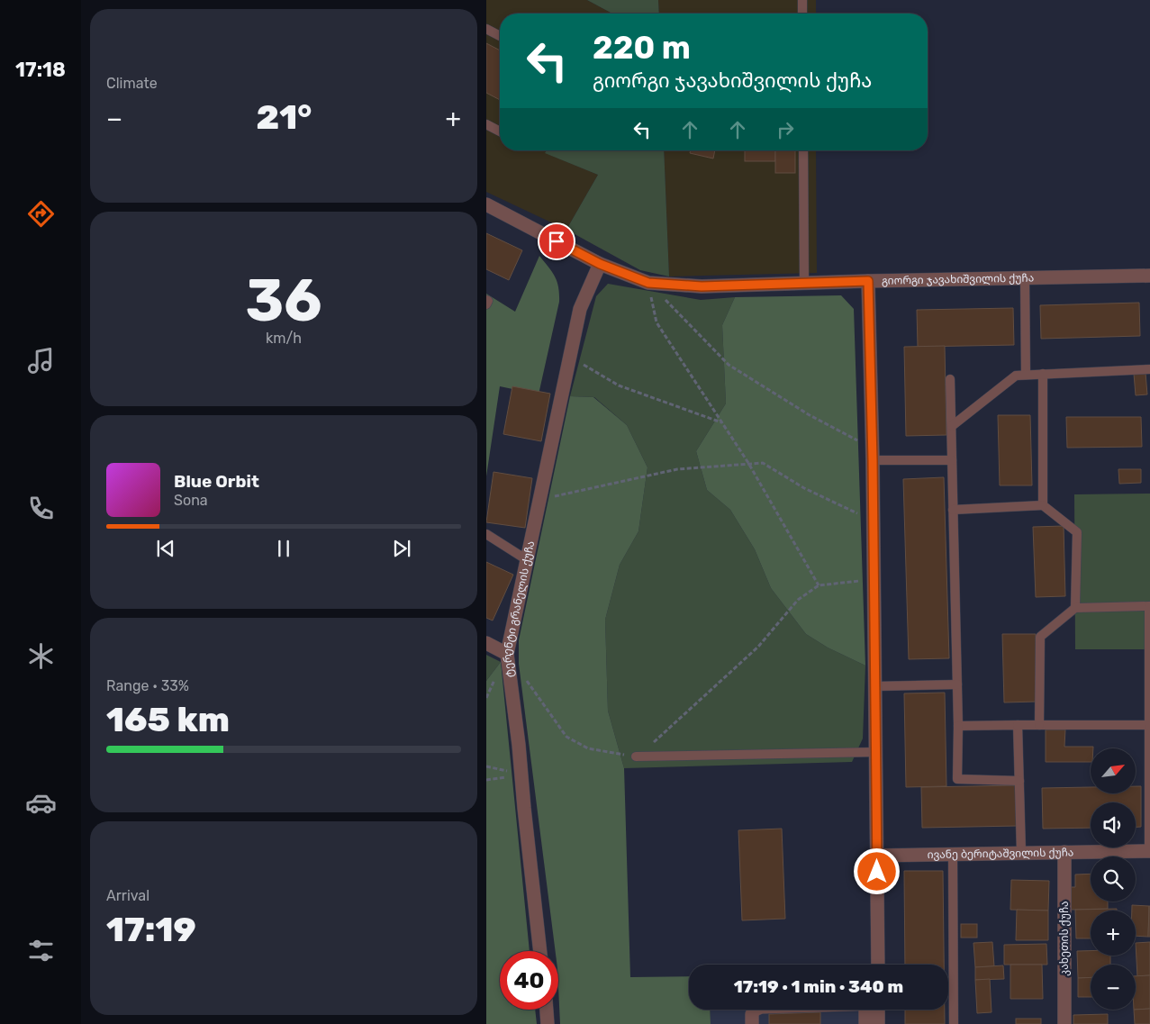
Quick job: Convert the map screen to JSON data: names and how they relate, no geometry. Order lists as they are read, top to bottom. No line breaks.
{"streets":{"street":["გიორგი ჯავახიშვილის ქუჩა","ტერენტი გრანელის ქუჩა","ივანე ბერიტაშვილის ქუჩა","კახეთის ქუჩა"]},"crossings":[["გიორგი ჯავახიშვილის ქუჩა","ტერენტი გრანელის ქუჩა"],["ივანე ბერიტაშვილის ქუჩა","კახეთის ქუჩა"]],"north":"top right","page":{"tabs":"17:18","tile":["Climate",["36","km/h"],["Range · 33%","165 km"],["Arrival","17:19"]],"turn":["220 m","გიორგი ჯავახიშვილის ქუჩა"],"heat":["−","21°","+"],"song":["Blue Orbit","Sona"],"map_buttons":["+","−"],"limit":"40","trip":"17:19 · 1 min · 340 m"}}
